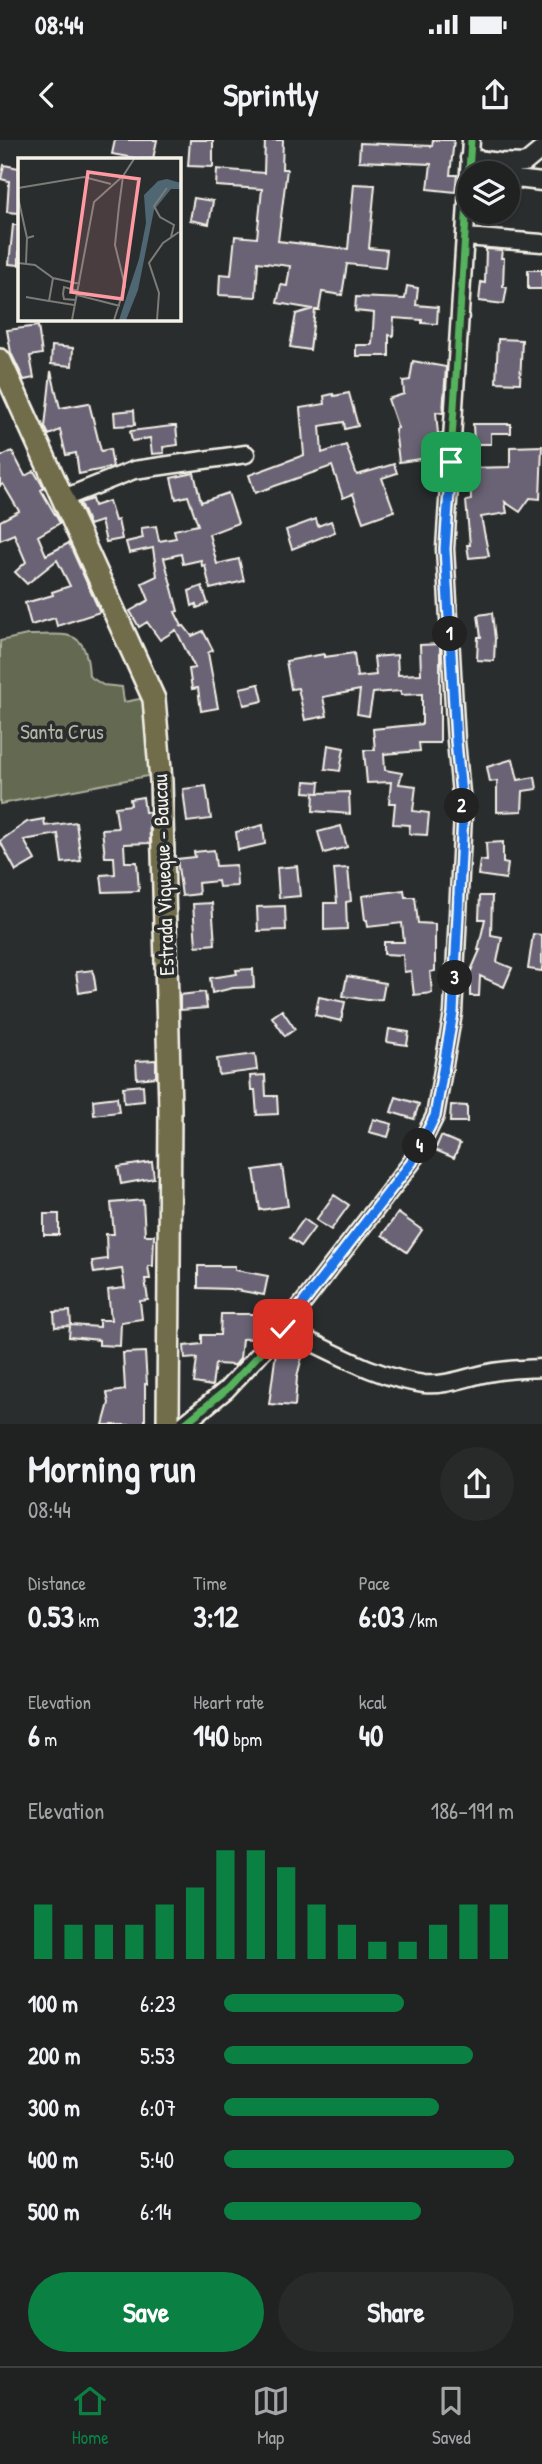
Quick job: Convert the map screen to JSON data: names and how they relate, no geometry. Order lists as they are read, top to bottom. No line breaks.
{"streets":{"main road":["Estrada Viqueque - Baucau"]},"parks":["Santa Crus"],"page":{"status":"08:44","header":"Sprintly","pins":["1","2","3","4"],"heading":["Morning run","08:44"],"stats":[["Distance","0.53 km"],["Time","3:12"],["Pace","6:03 /km"],["Elevation","6 m"],["Heart rate","140 bpm"],["kcal","40"]],"chart":["Elevation","186–191 m"],"list":[{"name":"100 m","note":"6:23"},{"name":"200 m","note":"5:53"},{"name":"300 m","note":"6:07"},{"name":"400 m","note":"5:40"},{"name":"500 m","note":"6:14"}],"buttons":["Save","Share"],"tabs":["Home","Map","Saved"]}}
